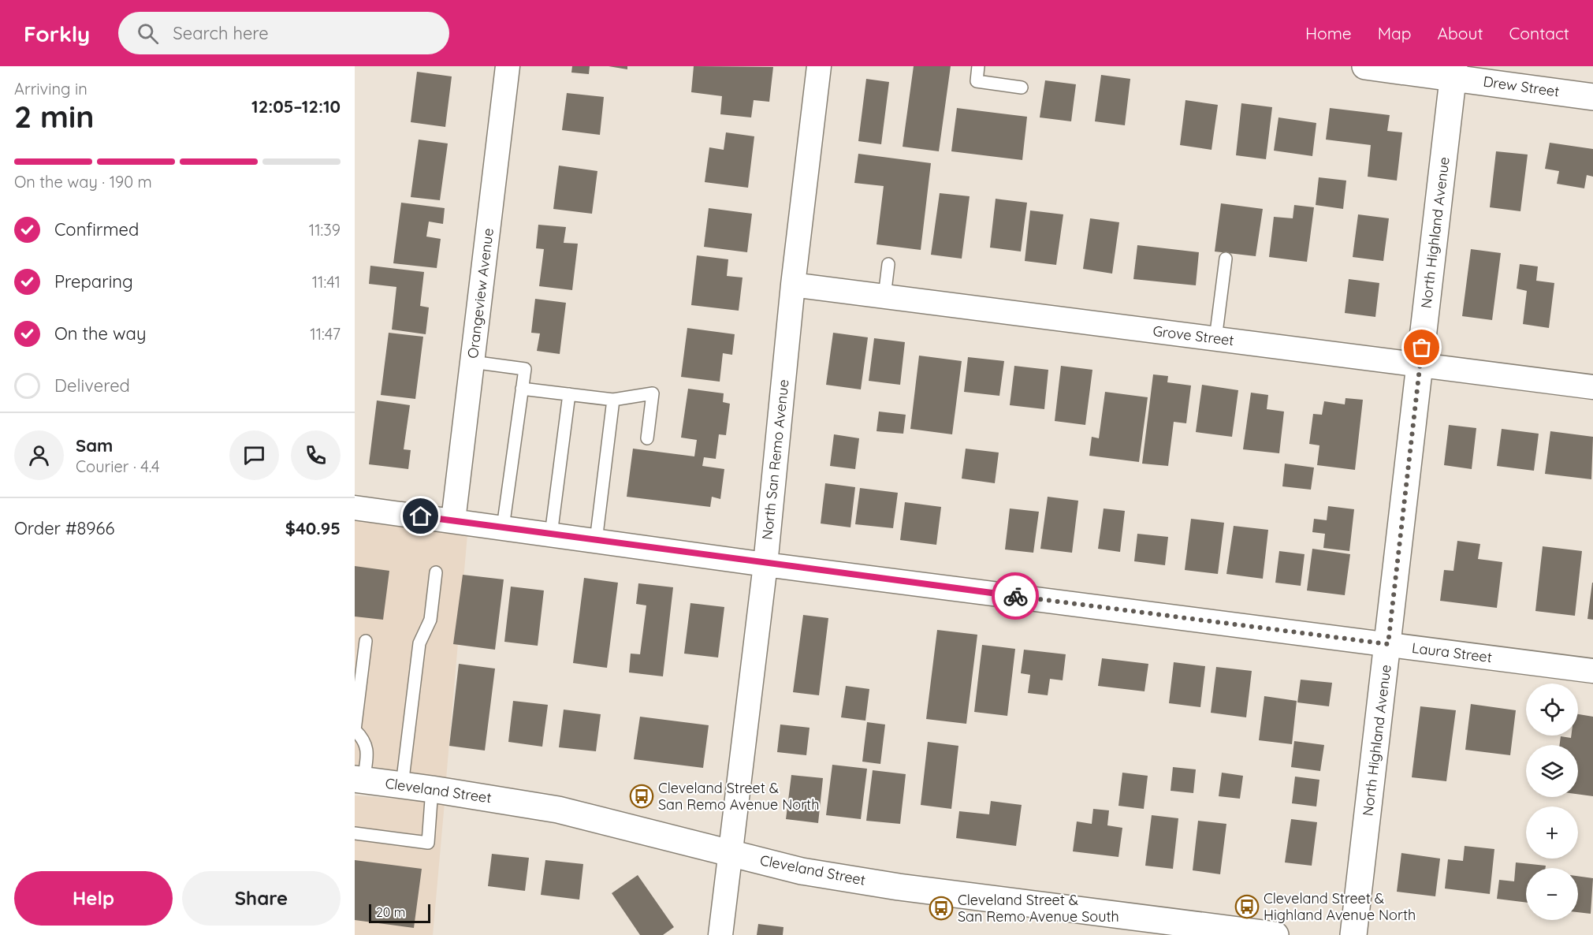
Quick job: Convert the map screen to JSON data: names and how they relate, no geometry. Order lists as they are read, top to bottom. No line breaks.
{"streets":{"street":["Drew Street","North Highland Avenue","Orangeview Avenue","Grove Street","North San Remo Avenue","Laura Street","Cleveland Street"]},"crossings":[["Drew Street","North Highland Avenue"],["North Highland Avenue","Grove Street"],["North Highland Avenue","Laura Street"],["Orangeview Avenue","Laura Street"],["Grove Street","North San Remo Avenue"],["North San Remo Avenue","Laura Street"],["North San Remo Avenue","Cleveland Street"]],"places":{"bus stop":["Cleveland Street & San Remo Avenue North","Cleveland Street & Highland Avenue North","Cleveland Street & San Remo Avenue South"]},"scale_bar":"20 m","page":{"header":"Forkly","search":"Search here","nav":["Home","Map","About","Contact"],"heading":["2 min","Arriving in","12:05–12:10"],"panel":["Sam","Courier · 4.4","Order #8966","$40.95"],"bar":"On the way · 190 m","list":[["Confirmed","11:39"],["Preparing","11:41"],["On the way","11:47"],"Delivered"],"map_buttons":["+","−"],"buttons":["Help","Share"],"scale":"20 m"}}
